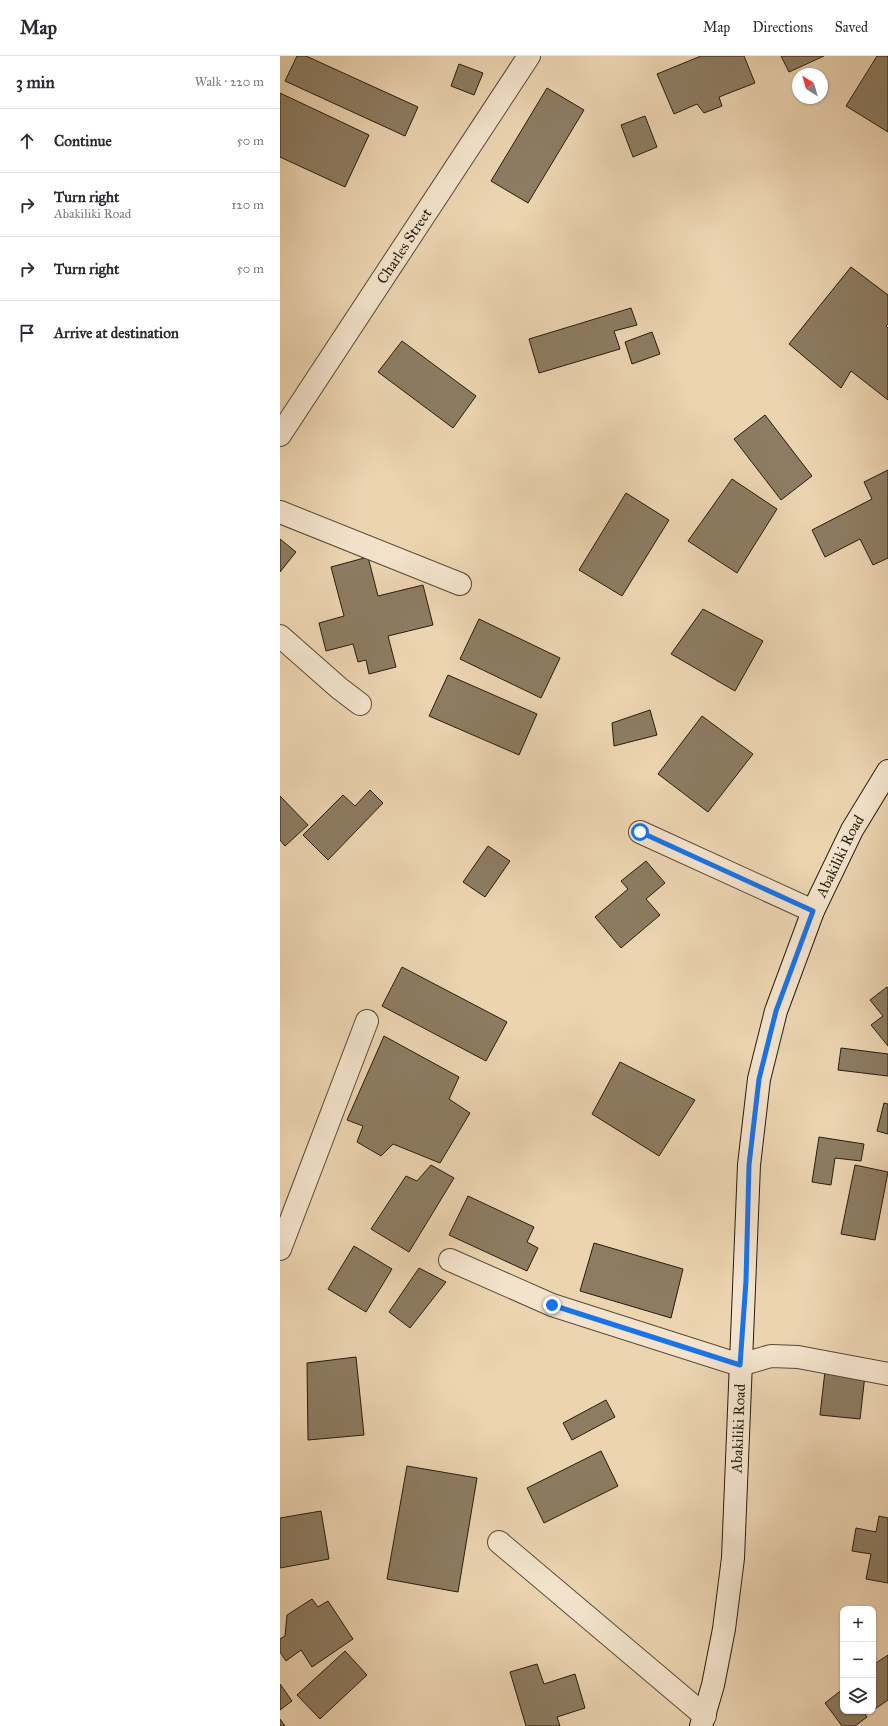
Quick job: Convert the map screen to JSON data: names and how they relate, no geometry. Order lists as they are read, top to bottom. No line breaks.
{"streets":{"street":["Charles Street","Abakiliki Road"]},"north":"top left","page":{"header":"Map","nav":["Map","Directions","Saved"],"heading":["3 min","Walk · 220 m"],"list":[["Continue","50 m"],["Turn right","Abakiliki Road","120 m"],["Turn right","50 m"],"Arrive at destination"],"map_buttons":["+","−"]}}
